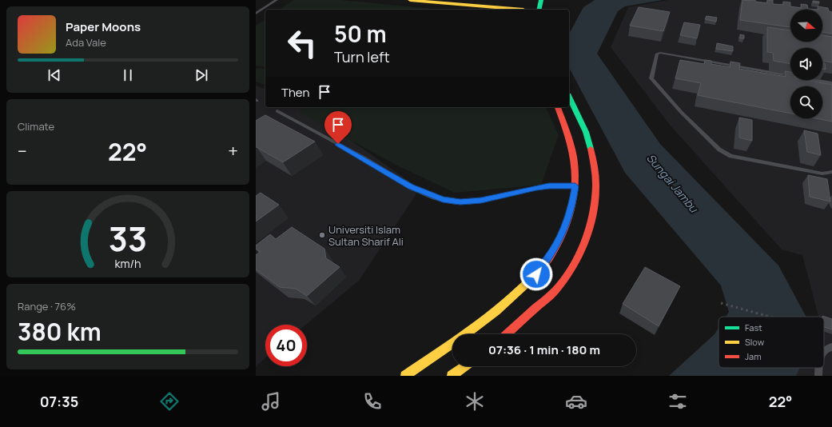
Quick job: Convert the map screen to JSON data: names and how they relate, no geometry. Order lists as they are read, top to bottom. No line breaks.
{"water":["Sungai Jambu"],"places":["Universiti Islam Sultan Sharif Ali"],"legend":["Fast","Slow","Jam"],"north":"right","page":{"turn":["50 m","Turn left"],"song":["Paper Moons","Ada Vale"],"then":"Then","tile":["Climate",["Range · 76%","380 km"]],"heat":["−","22°","+"],"limit":"40","trip":"07:36 · 1 min · 180 m","tabs":["07:35","22°"],"gauge":["33","km/h"]}}
